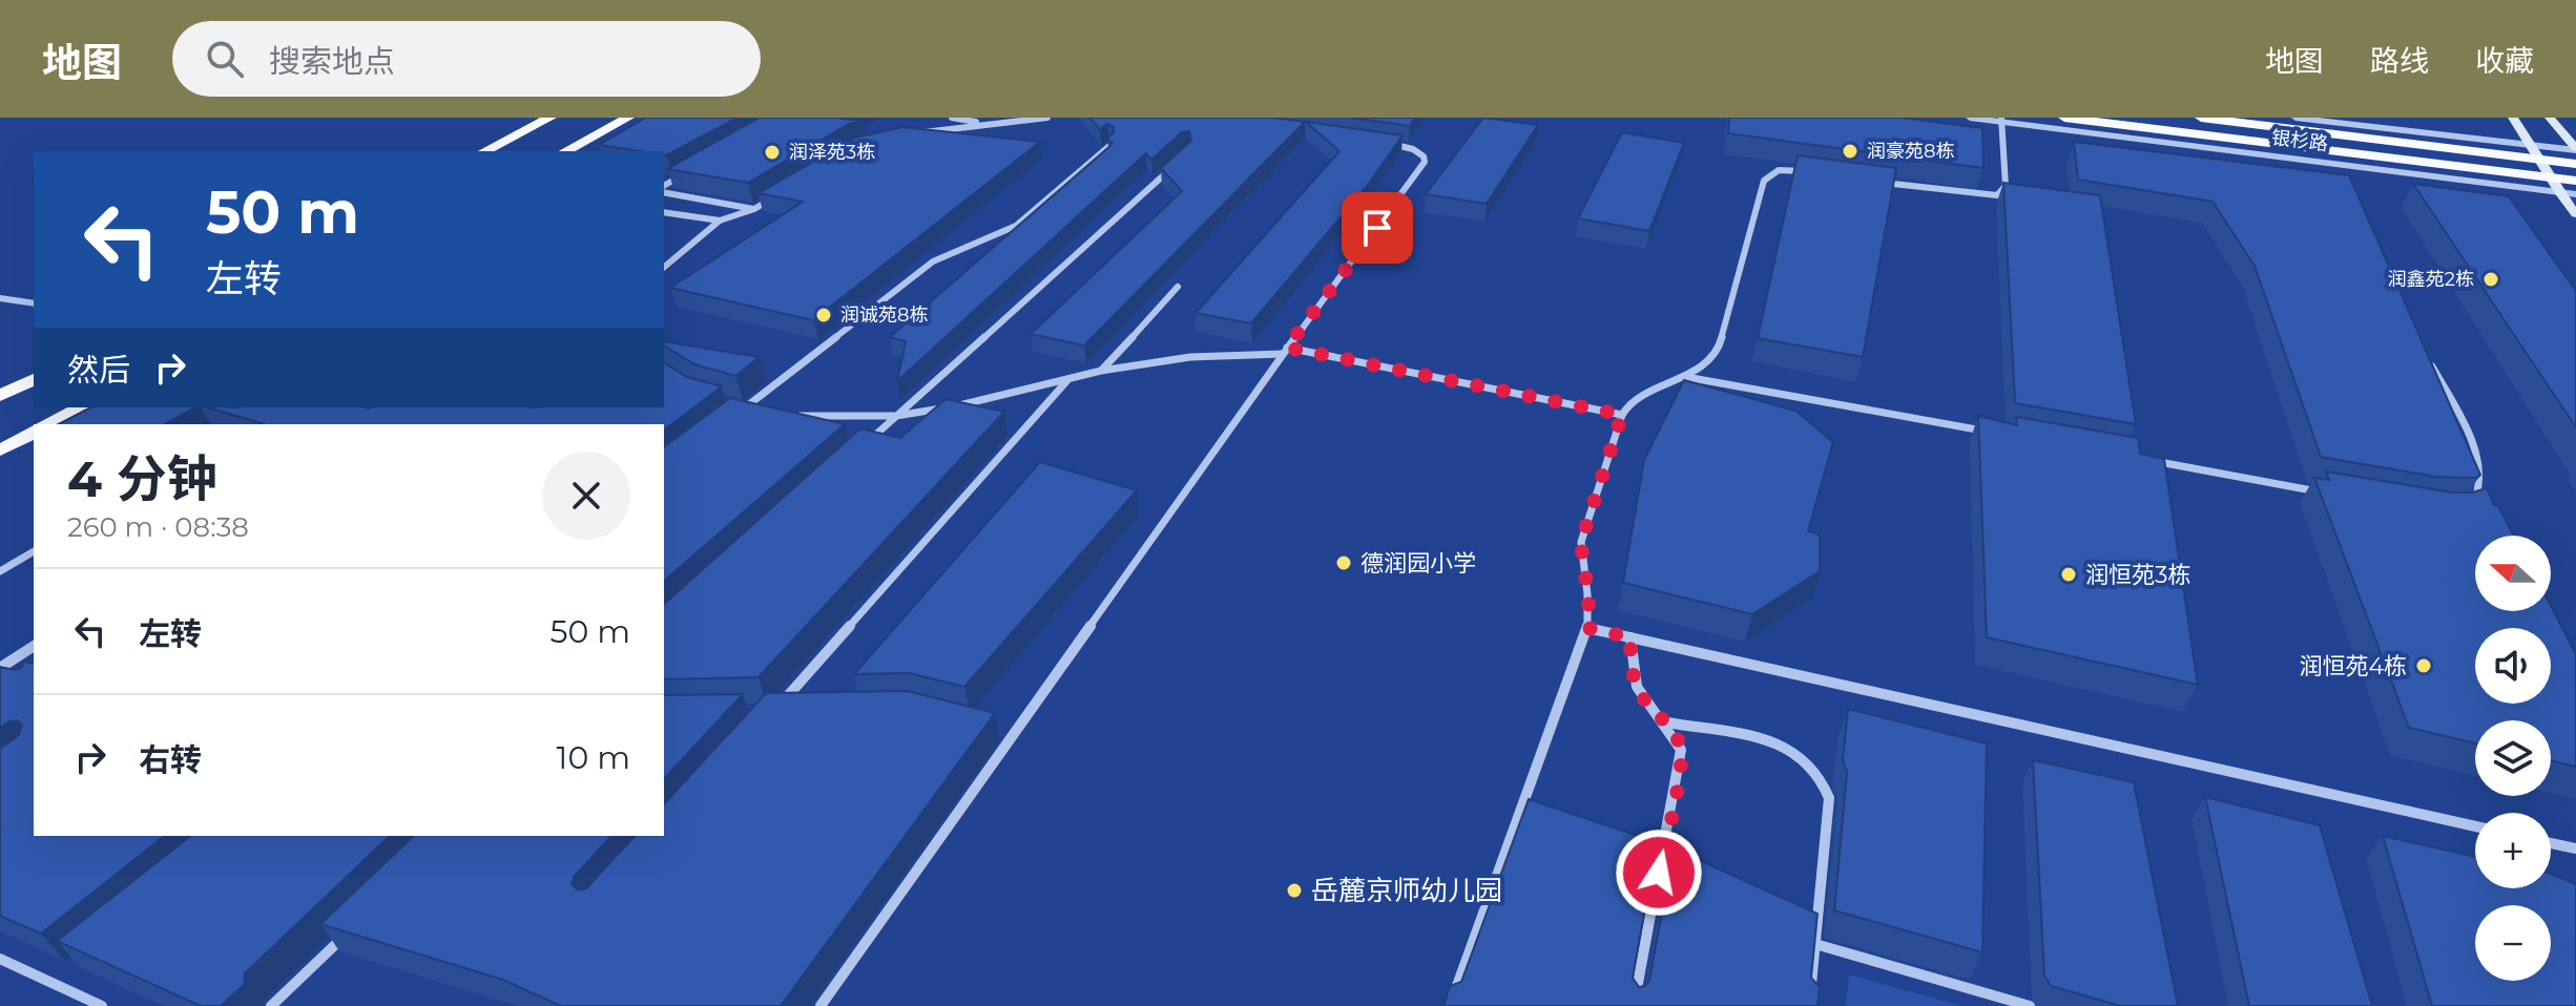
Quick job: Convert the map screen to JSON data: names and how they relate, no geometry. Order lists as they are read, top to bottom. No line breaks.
{"streets":{"main road":["银杉路"]},"places":["润豪苑8栋","润泽苑3栋","润鑫苑2栋","润诚苑8栋","德润园小学","润恒苑3栋","润恒苑4栋","岳麓京师幼儿园"],"north":"left","page":{"header":"地图","search":"搜索地点","nav":["地图","路线","收藏"],"turn":["50 m","左转"],"then":"然后","heading":["4 分钟","260 m · 08:38"],"map_buttons":["+","−"],"list":[{"name":"左转","value":"50 m"},{"name":"右转","value":"10 m"}]}}
